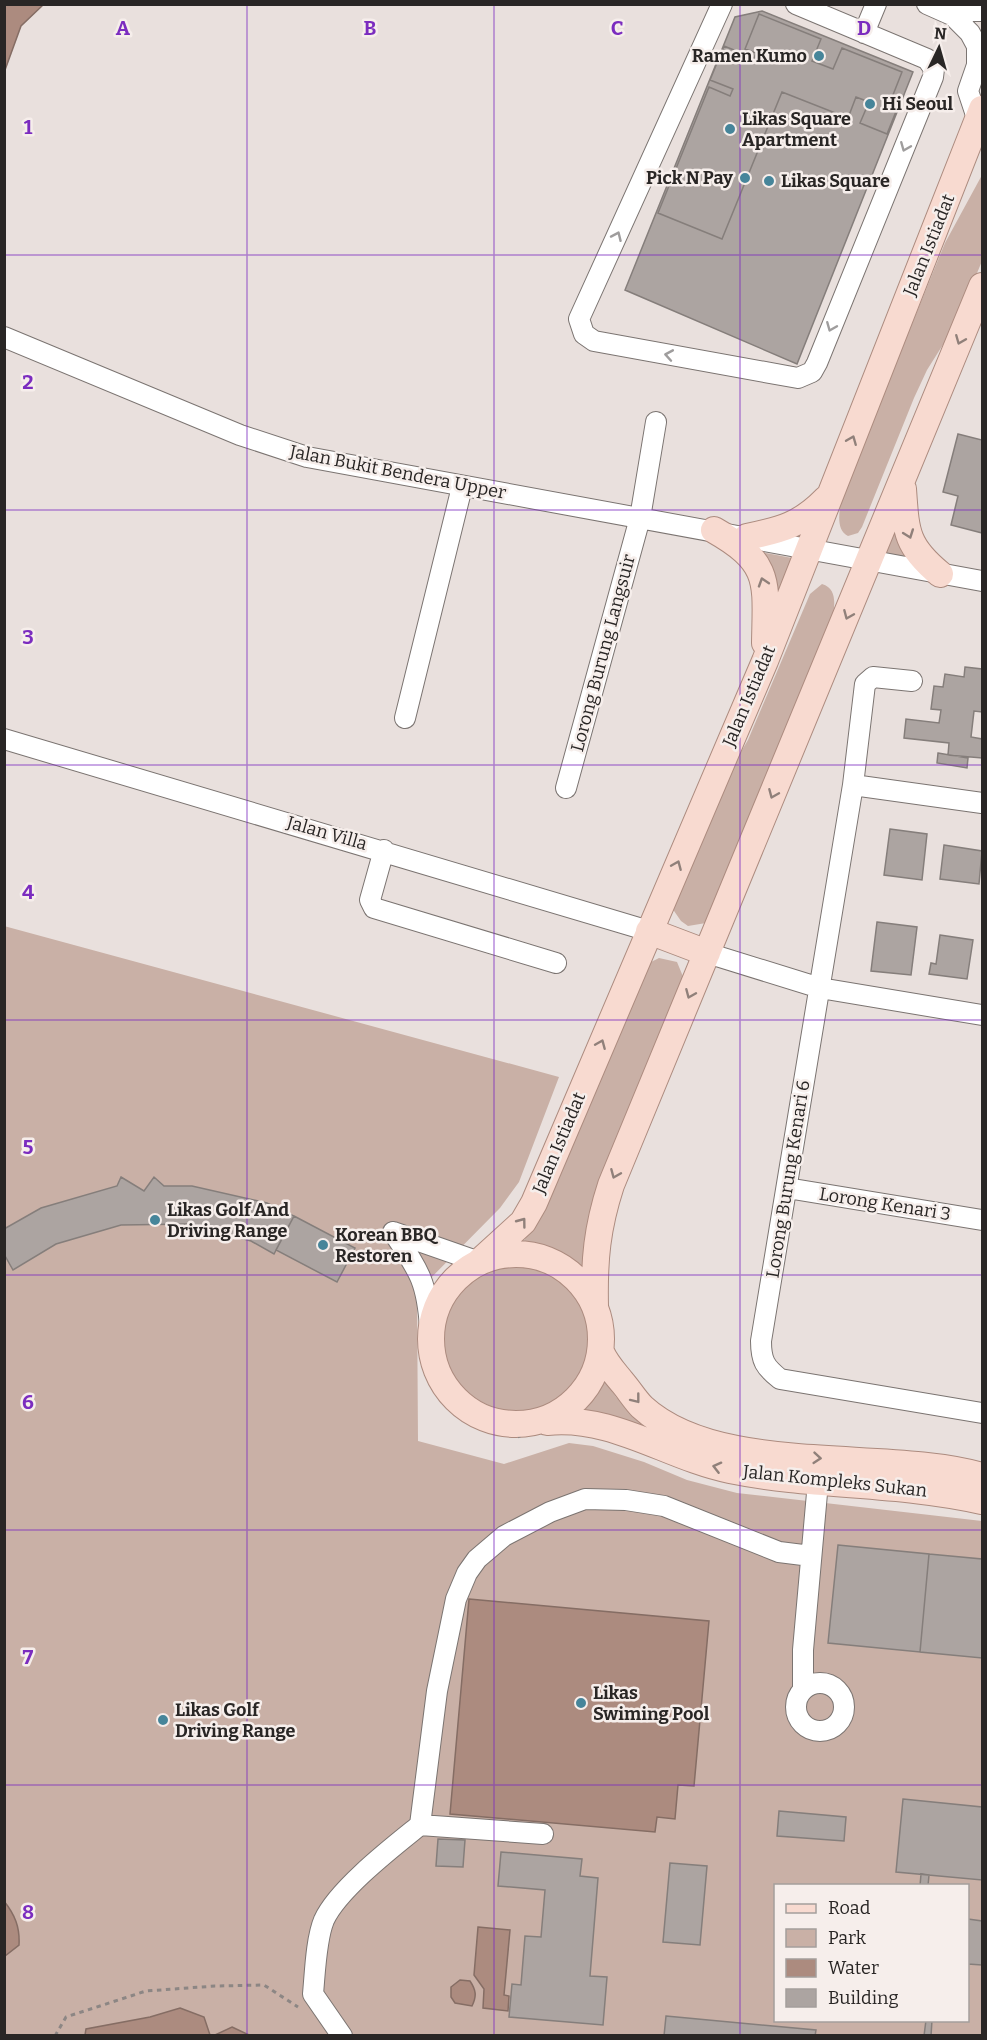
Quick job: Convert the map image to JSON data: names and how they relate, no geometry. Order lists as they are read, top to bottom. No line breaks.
{"streets":{"main road":["Jalan Istiadat","Jalan Kompleks Sukan"],"street":["Jalan Bukit Bendera Upper","Lorong Burung Langsuir","Jalan Villa","Lorong Burung Kenari 6","Lorong Kenari 3"]},"crossings":[["Jalan Istiadat","Jalan Bukit Bendera Upper"],["Jalan Istiadat","Jalan Villa"],["Jalan Istiadat","Jalan Kompleks Sukan"],["Jalan Bukit Bendera Upper","Lorong Burung Langsuir"],["Lorong Burung Kenari 6","Lorong Kenari 3"]],"places":["Ramen Kumo","Hi Seoul","Likas Square Apartment","Pick N Pay","Likas Square","Likas Golf And Driving Range","Korean BBQ Restoren","Likas Swiming Pool","Likas Golf Driving Range"],"legend":["Road","Park","Water","Building"],"north":"top","grid":{"columns":["A","B","C","D"],"rows":["1","2","3","4","5","6","7","8"]}}
